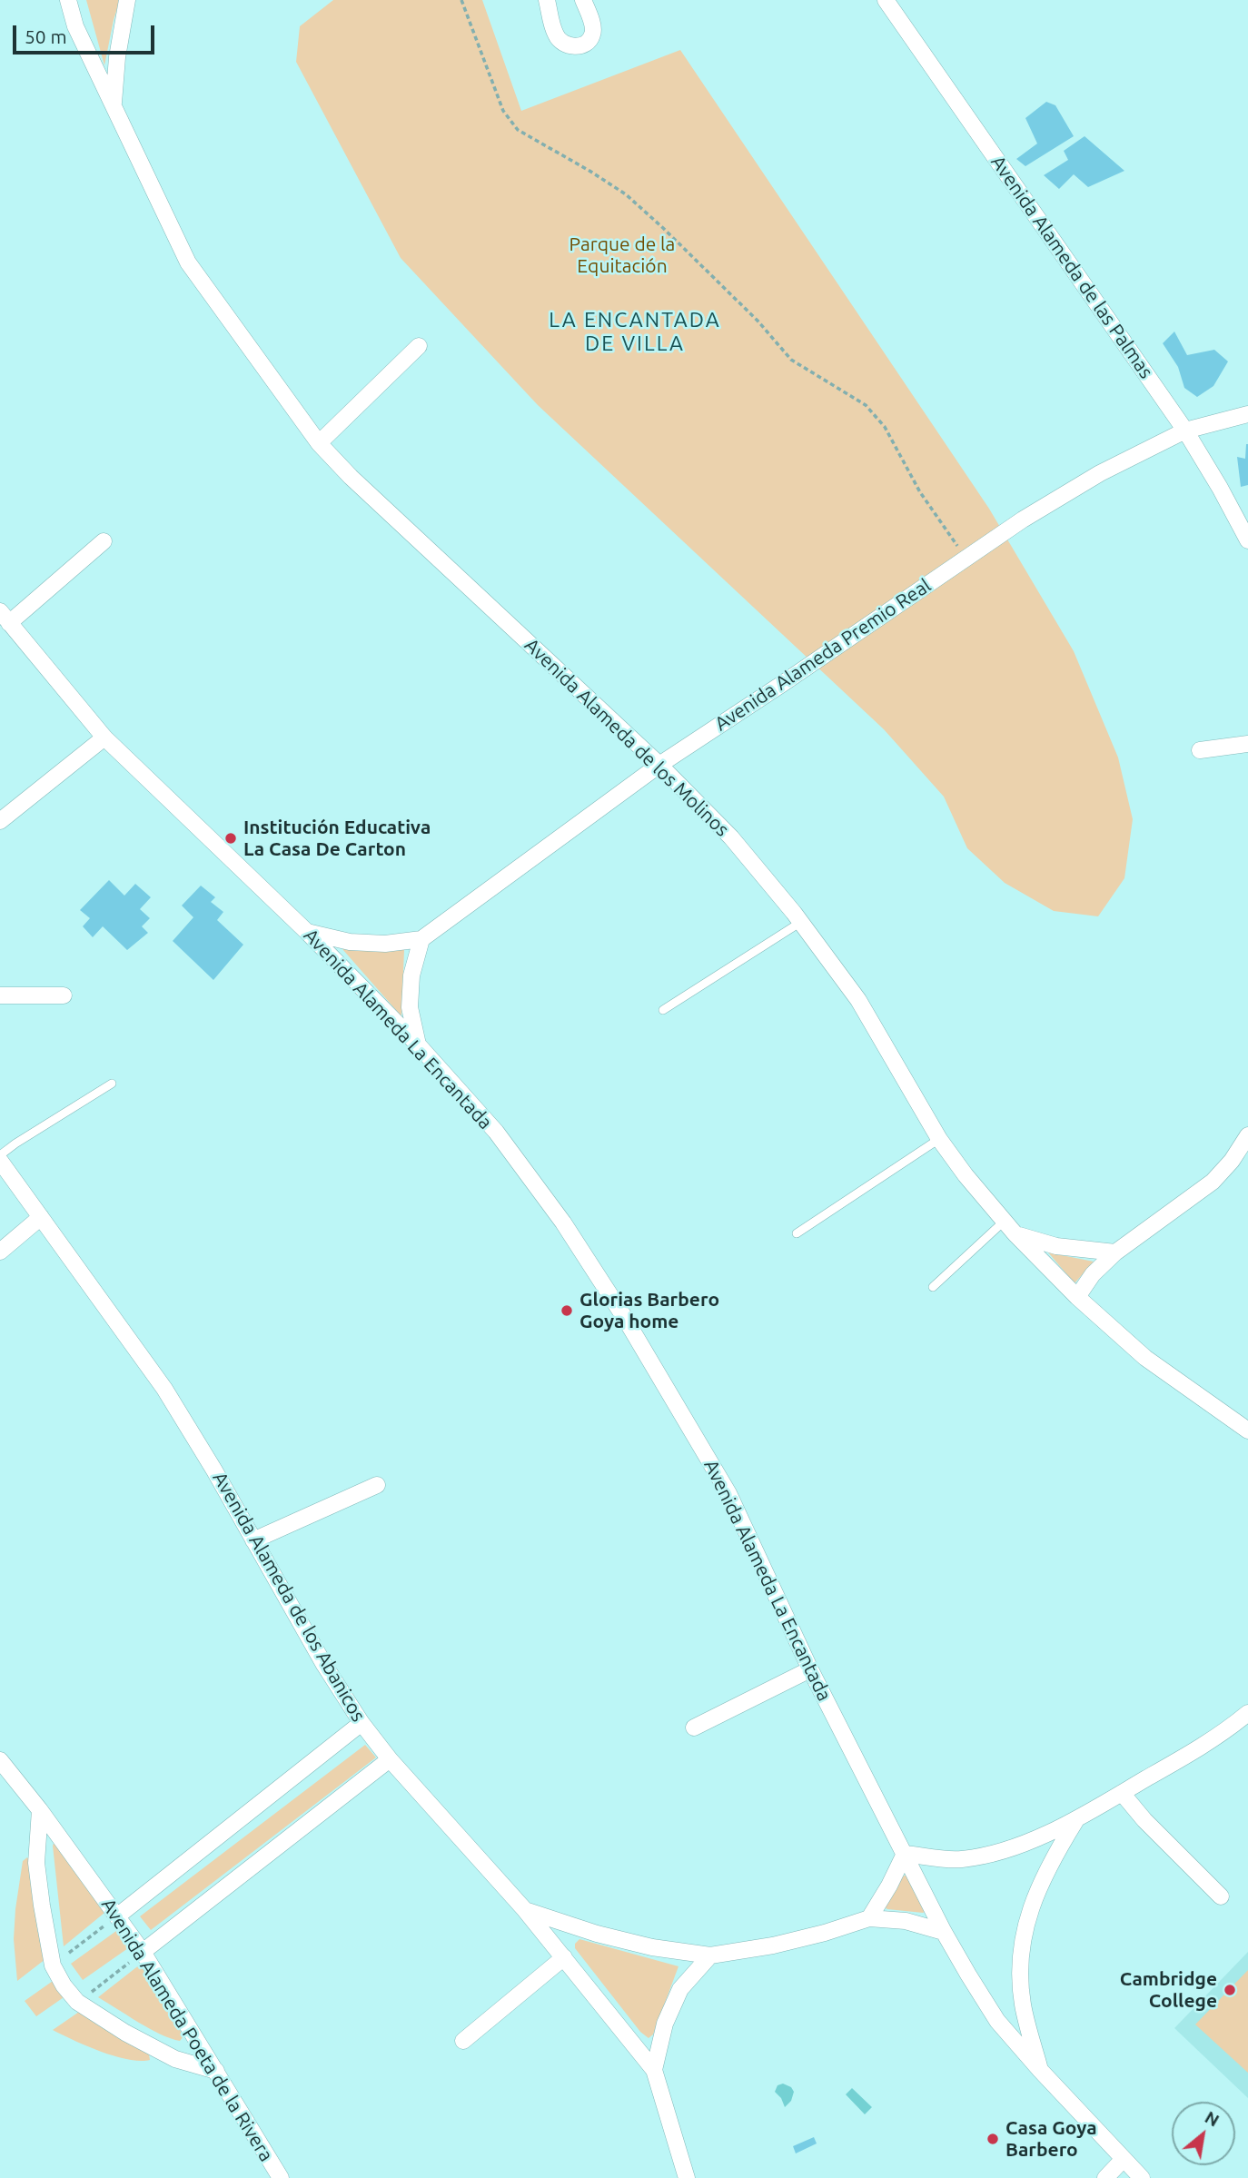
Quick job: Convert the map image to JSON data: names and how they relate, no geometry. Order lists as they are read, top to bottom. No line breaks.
{"streets":{"street":["Avenida Alameda de las Palmas","Avenida Alameda Premio Real","Avenida Alameda de los Molinos","Avenida Alameda La Encantada","Avenida Alameda de los Abanicos","Avenida Alameda Poeta de la Rivera"]},"crossings":[["Avenida Alameda de las Palmas","Avenida Alameda Premio Real"],["Avenida Alameda Premio Real","Avenida Alameda de los Molinos"],["Avenida Alameda Premio Real","Avenida Alameda La Encantada"]],"districts":["LA ENCANTADA DE VILLA"],"parks":["Parque de la Equitación"],"places":["Institución Educativa La Casa De Carton","Glorias Barbero Goya home","Cambridge College","Casa Goya Barbero"],"scale_bar":"50 m","north":"top right"}
